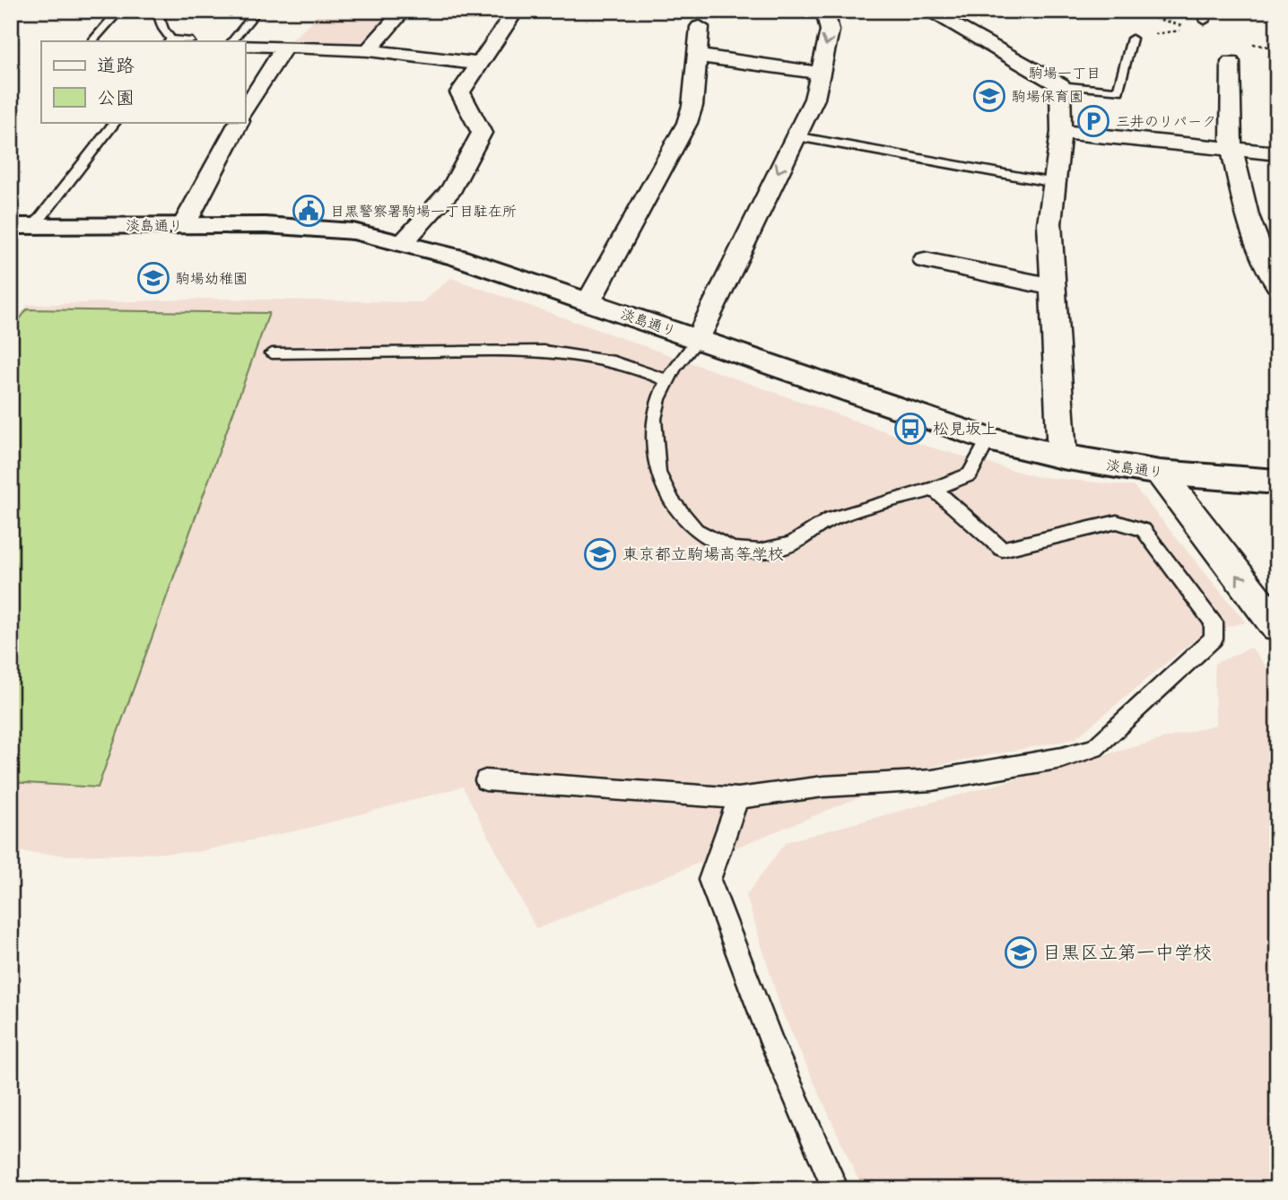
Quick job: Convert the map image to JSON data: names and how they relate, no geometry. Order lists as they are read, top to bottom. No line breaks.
{"streets":{"main road":["淡島通り"]},"districts":["駒場一丁目"],"places":{"school or university":["駒場保育園","駒場幼稚園","東京都立駒場高等学校","目黒区立第一中学校"],"parking":["三井のリパーク"],"public building":["目黒警察署駒場一丁目駐在所"],"bus stop":["松見坂上"]},"legend":["道路","公園"]}
